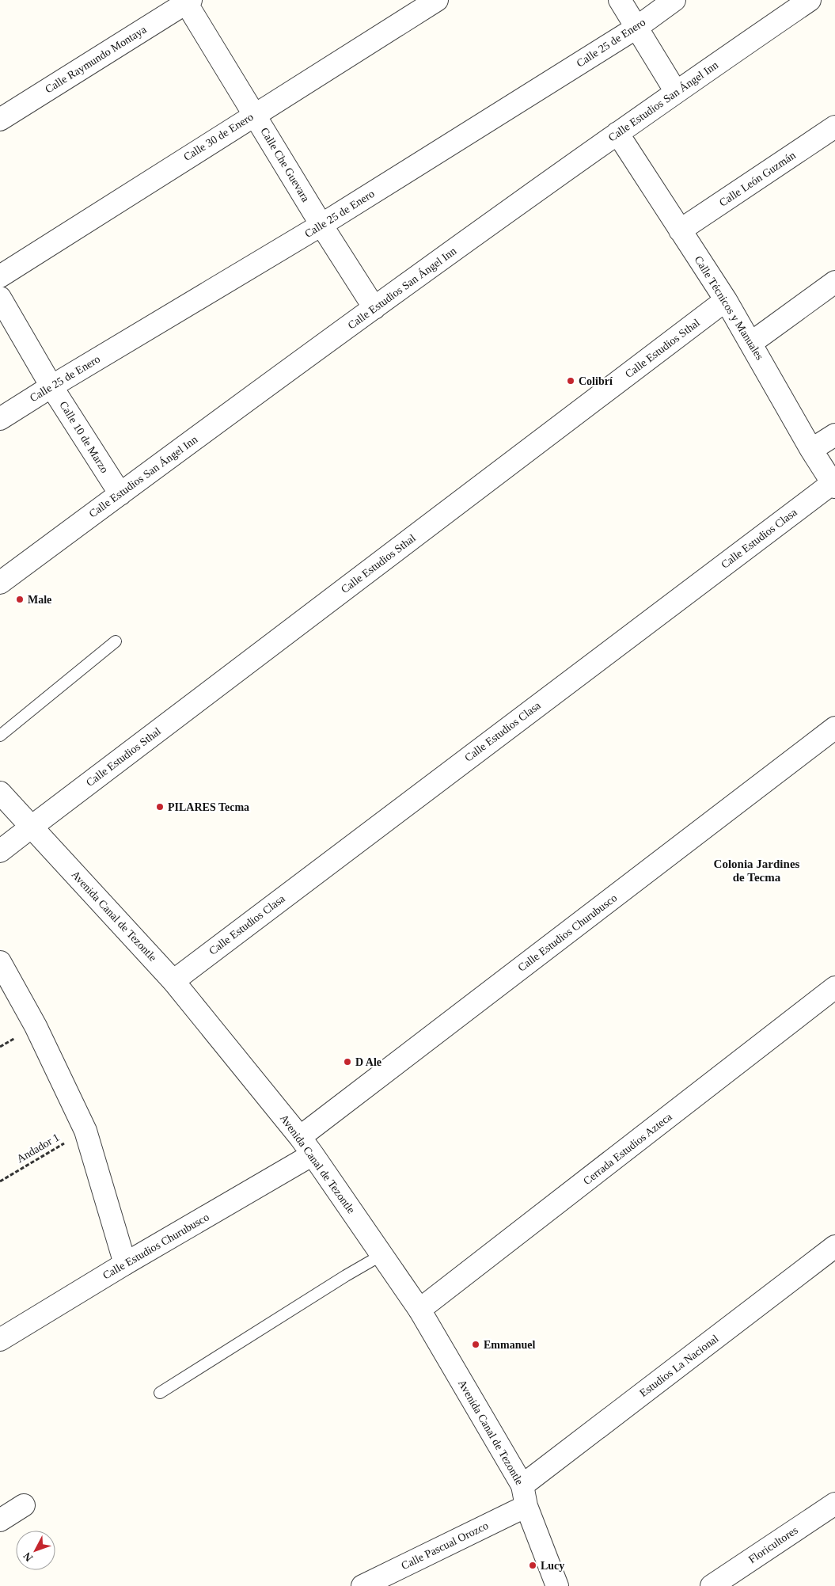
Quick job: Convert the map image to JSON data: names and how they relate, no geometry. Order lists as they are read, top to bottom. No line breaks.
{"streets":{"street":["Calle 25 de Enero","Calle Raymundo Montaya","Calle Estudios San Ángel Inn","Calle 30 de Enero","Calle Che Guevara","Calle León Guzmán","Calle Técnicos y Manuales","Calle Estudios Sthal","Calle 10 de Marzo","Calle Estudios Clasa","Avenida Canal de Tezontle","Calle Estudios Churubusco","Cerrada Estudios Azteca","Estudios La Nacional","Floricultores","Calle Pascual Orozco"],"path":["Andador 1"]},"crossings":[["Calle 25 de Enero","Calle Che Guevara"],["Calle 25 de Enero","Calle 10 de Marzo"],["Calle Raymundo Montaya","Calle Che Guevara"],["Calle Estudios San Ángel Inn","Calle Che Guevara"],["Calle Estudios San Ángel Inn","Calle Técnicos y Manuales"],["Calle Estudios San Ángel Inn","Calle 10 de Marzo"],["Calle 30 de Enero","Calle Che Guevara"],["Calle León Guzmán","Calle Técnicos y Manuales"],["Calle Técnicos y Manuales","Calle Estudios Sthal"],["Calle Técnicos y Manuales","Calle Estudios Clasa"],["Calle Estudios Sthal","Avenida Canal de Tezontle"],["Calle Estudios Clasa","Avenida Canal de Tezontle"],["Avenida Canal de Tezontle","Calle Estudios Churubusco"],["Avenida Canal de Tezontle","Cerrada Estudios Azteca"],["Avenida Canal de Tezontle","Estudios La Nacional"],["Avenida Canal de Tezontle","Calle Pascual Orozco"],["Estudios La Nacional","Calle Pascual Orozco"]],"districts":["Colonia Jardines de Tecma"],"places":["Colibrí","Male","PILARES Tecma","D Ale","Emmanuel","Lucy"],"north":"bottom left"}
